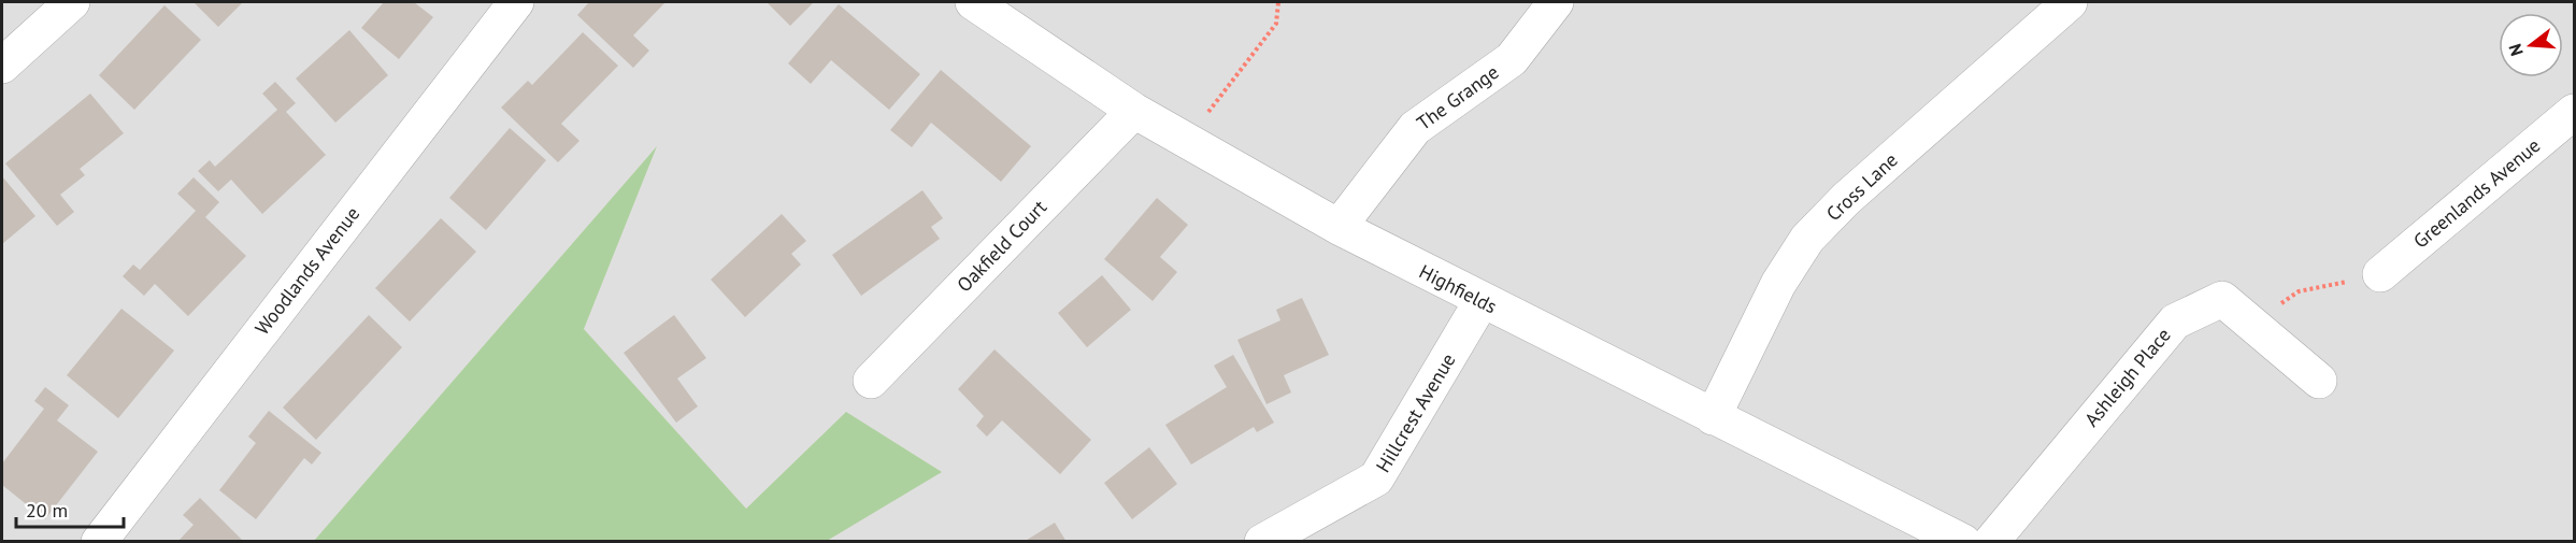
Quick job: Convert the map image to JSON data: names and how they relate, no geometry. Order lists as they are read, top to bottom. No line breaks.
{"streets":{"street":["The Grange","Cross Lane","Greenlands Avenue","Oakfield Court","Woodlands Avenue","Highfields","Ashleigh Place","Hillcrest Avenue"]},"crossings":[["The Grange","Highfields"],["Cross Lane","Highfields"],["Oakfield Court","Highfields"],["Highfields","Hillcrest Avenue"]],"scale_bar":"20 m","north":"left"}
